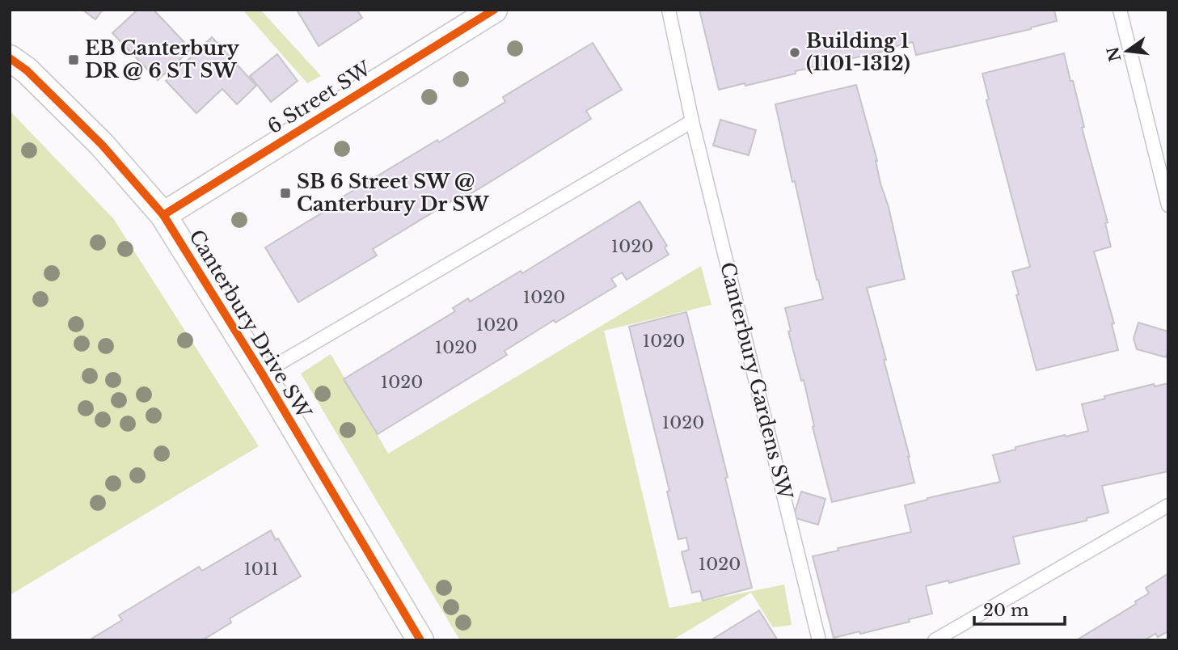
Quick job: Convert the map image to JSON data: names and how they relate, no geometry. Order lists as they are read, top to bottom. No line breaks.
{"streets":{"street":["6 Street SW","Canterbury Drive SW"],"lane":["Canterbury Gardens SW"]},"crossings":[["6 Street SW","Canterbury Drive SW"]],"places":{"other":["Building 1 (1101-1312)"],"transit":["EB Canterbury DR @ 6 ST SW","SB 6 Street SW @ Canterbury Dr SW"]},"house_numbers":["1020","1020","1020","1020","1020","1020","1020","1020","1011"],"scale_bar":"20 m","north":"left"}
